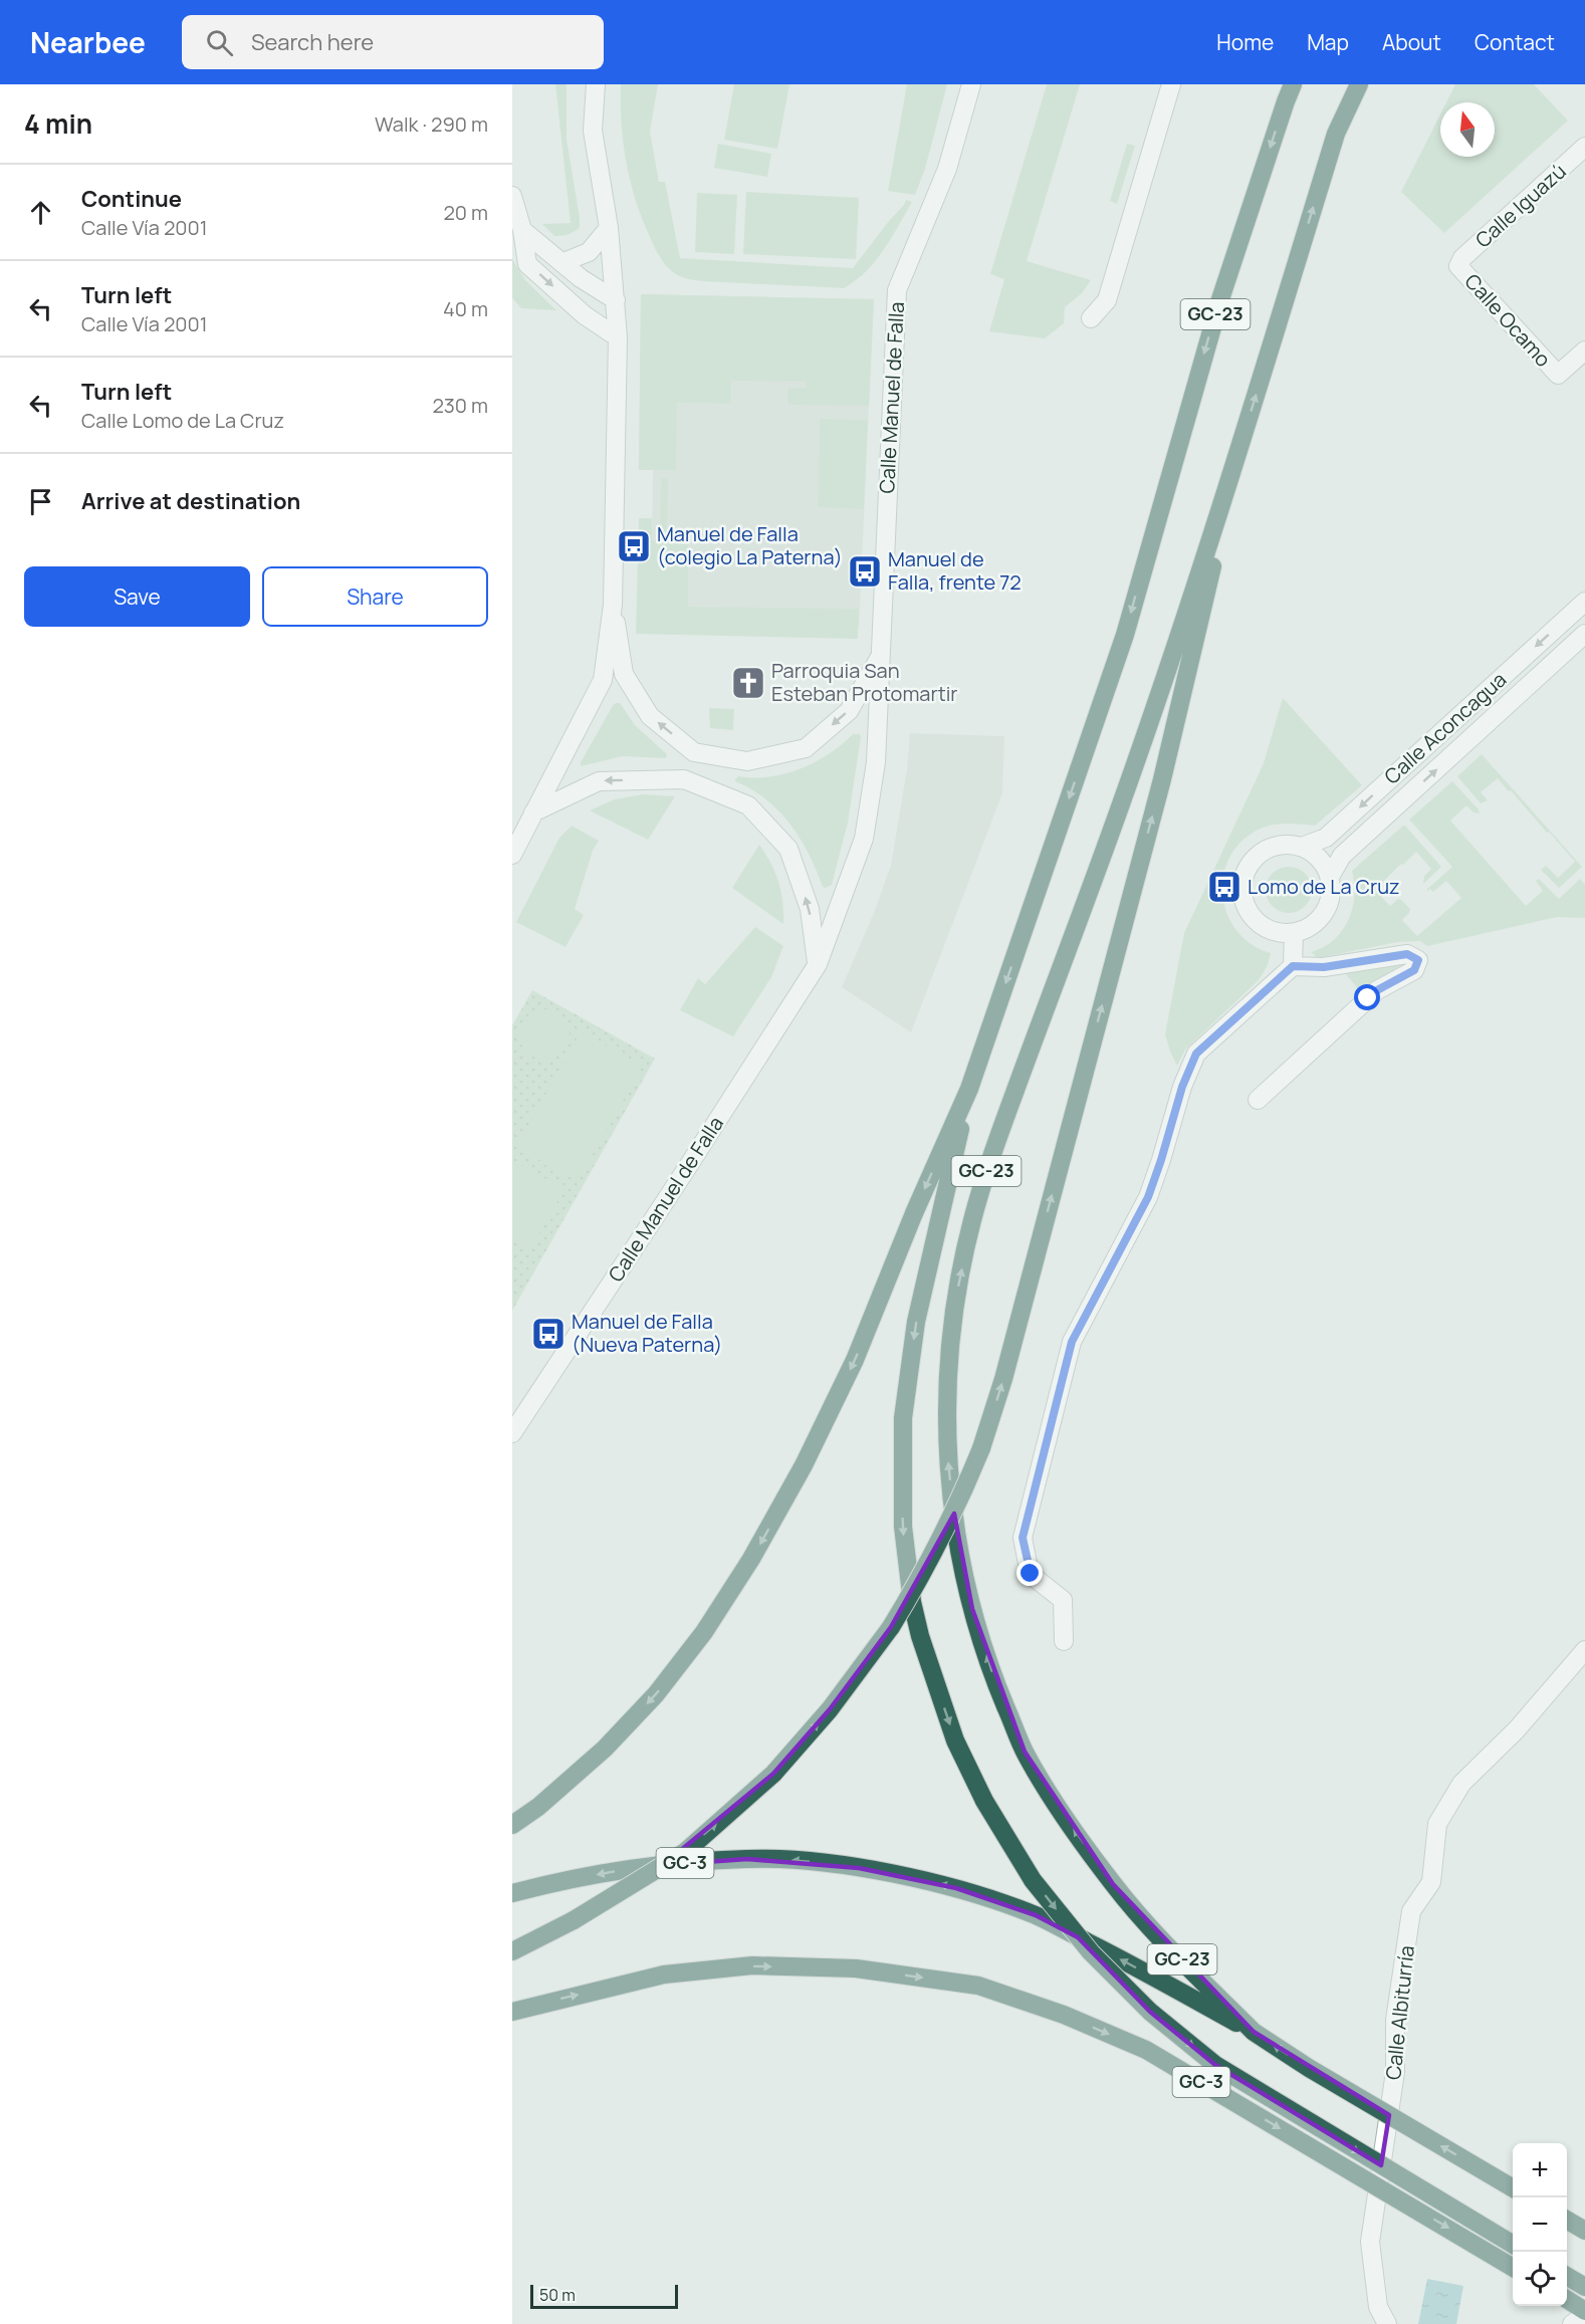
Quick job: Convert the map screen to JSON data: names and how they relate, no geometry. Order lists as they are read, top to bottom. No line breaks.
{"streets":{"highway":["GC-23","GC-3"],"street":["Calle Iguazú","Calle Ocamo","Calle Manuel de Falla","Calle Aconcagua","Calle Albiturría"]},"crossings":[["Calle Iguazú","Calle Ocamo"],["GC-23","GC-3"]],"places":{"bus stop":["Manuel de Falla (colegio La Paterna)","Manuel de Falla, frente 72","Lomo de La Cruz","Manuel de Falla (Nueva Paterna)"],"church":["Parroquia San Esteban Protomartir"]},"scale_bar":"50 m","north":"top","page":{"header":"Nearbee","search":"Search here","nav":["Home","Map","About","Contact"],"heading":["4 min","Walk · 290 m"],"list":[["Continue","Calle Vía 2001","20 m"],["Turn left","Calle Vía 2001","40 m"],["Turn left","Calle Lomo de La Cruz","230 m"],"Arrive at destination"],"buttons":["Save","Share"],"map_buttons":["+","−"],"scale":"50 m"}}
